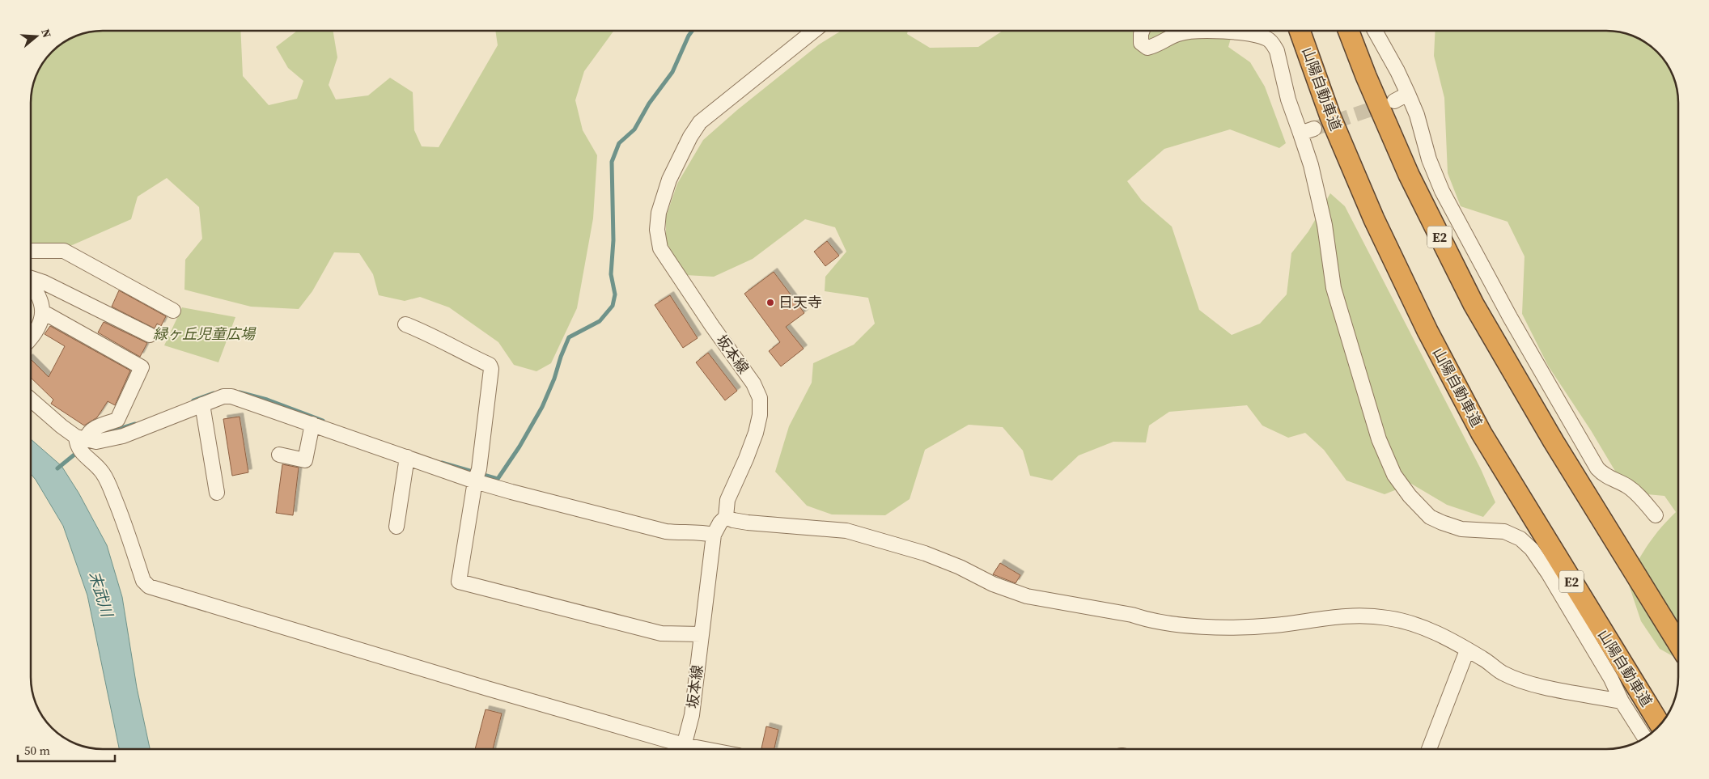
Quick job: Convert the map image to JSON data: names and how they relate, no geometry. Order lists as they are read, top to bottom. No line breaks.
{"streets":{"highway":["山陽自動車道","E2"],"street":["坂本線"]},"water":["末武川"],"parks":["緑ヶ丘児童広場"],"places":["日天寺"],"scale_bar":"50 m","north":"right"}
